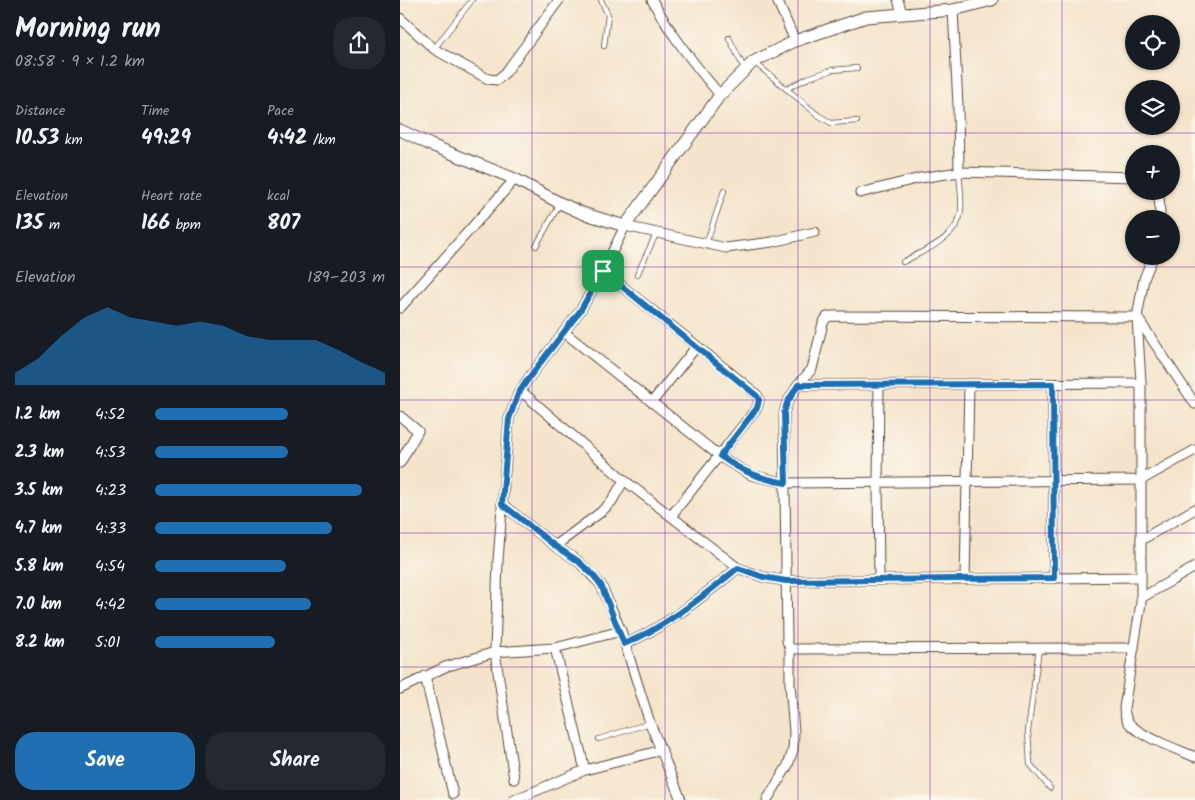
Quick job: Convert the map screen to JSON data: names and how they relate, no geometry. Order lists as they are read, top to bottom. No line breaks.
{"page":{"heading":["Morning run","08:58 · 9 × 1.2 km"],"map_buttons":["+","−"],"stats":[["Distance","10.53 km"],["Time","49:29"],["Pace","4:42 /km"],["Elevation","135 m"],["Heart rate","166 bpm"],["kcal","807"]],"chart":["Elevation","189–203 m"],"list":[{"name":"1.2 km","note":"4:52"},{"name":"2.3 km","note":"4:53"},{"name":"3.5 km","note":"4:23"},{"name":"4.7 km","note":"4:33"},{"name":"5.8 km","note":"4:54"},{"name":"7.0 km","note":"4:42"},{"name":"8.2 km","note":"5:01"}],"buttons":["Save","Share"]}}
